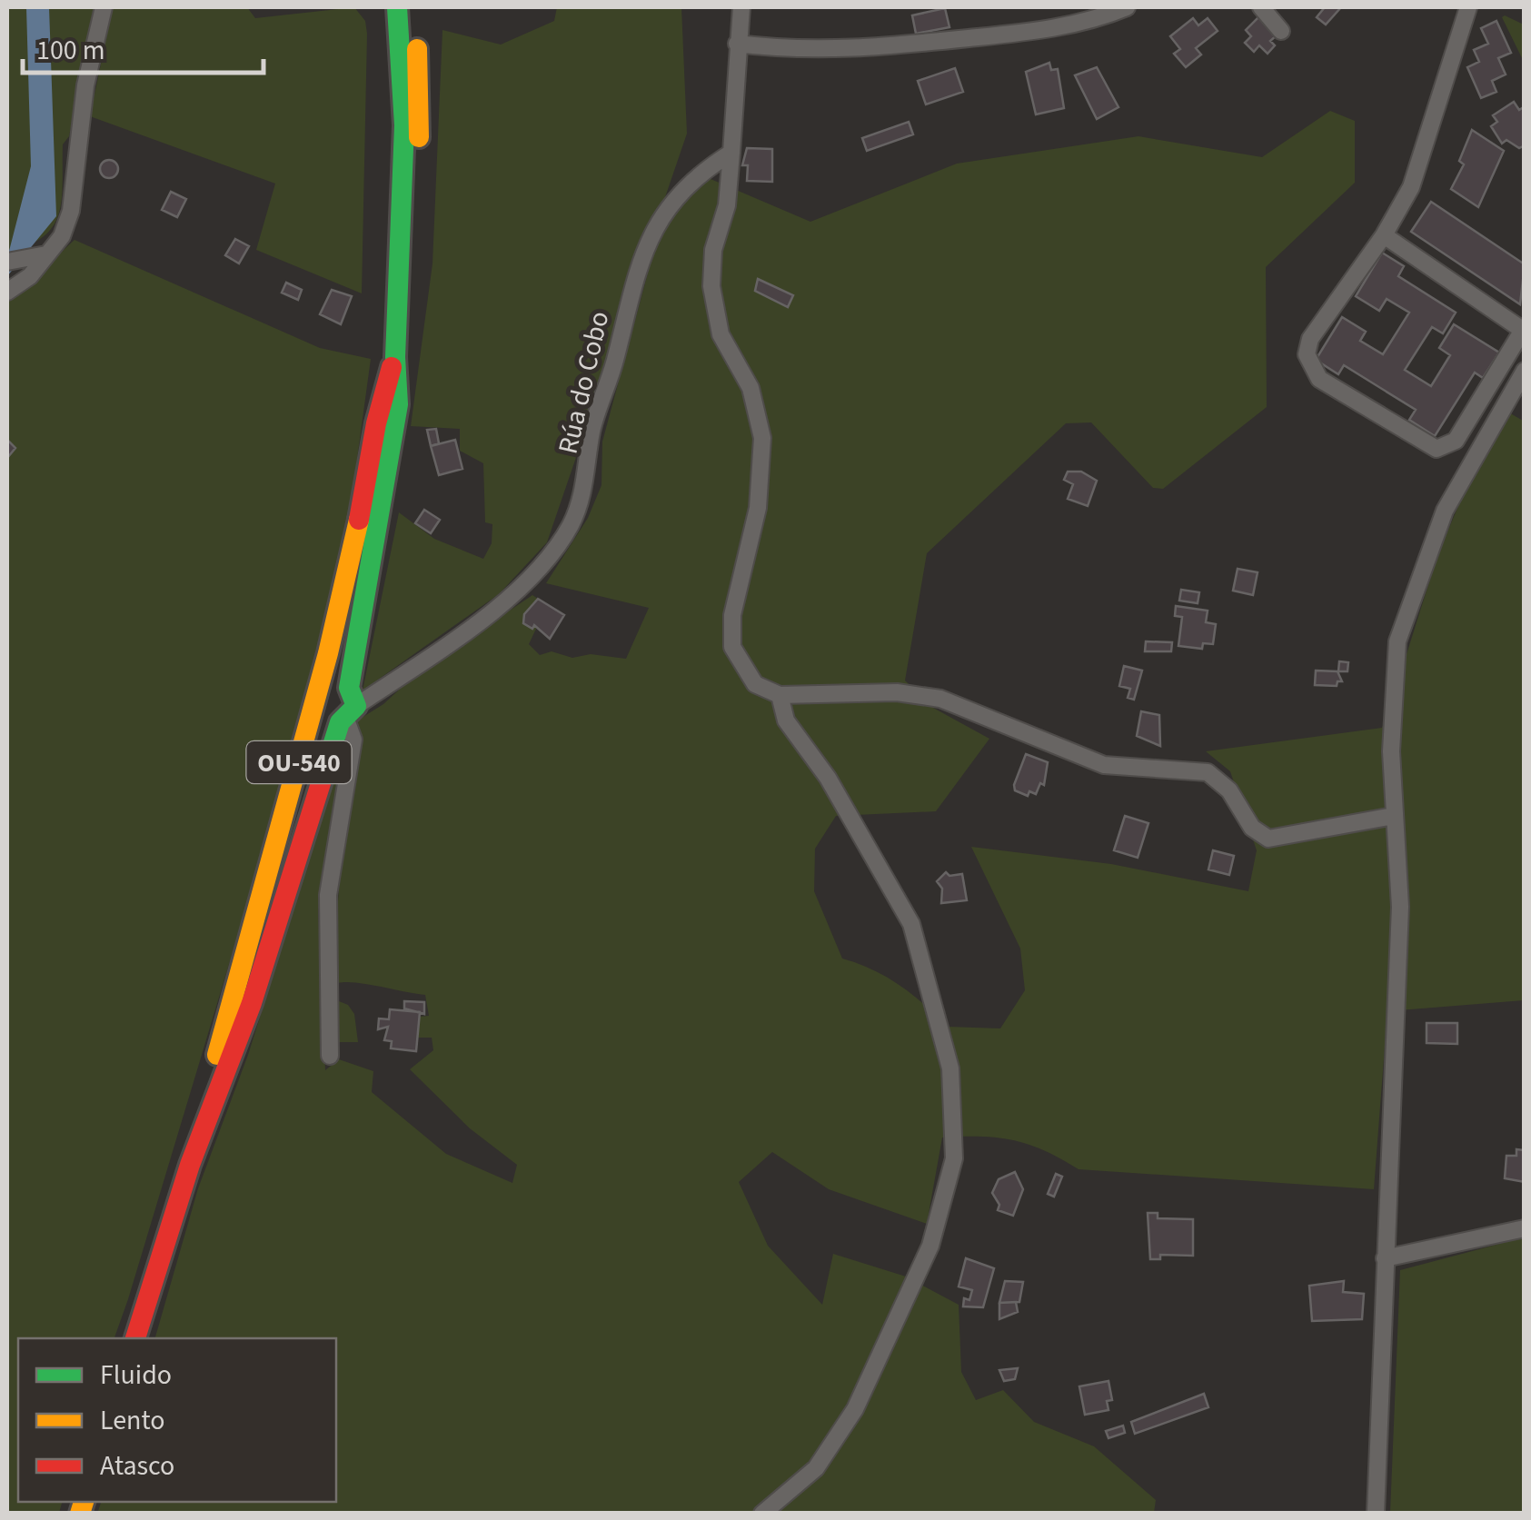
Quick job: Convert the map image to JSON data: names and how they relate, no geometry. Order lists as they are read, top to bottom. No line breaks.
{"streets":{"main road":["OU-540"],"street":["Rúa do Cobo"]},"crossings":[["Rúa do Cobo","OU-540"]],"legend":["Fluido","Lento","Atasco"],"scale_bar":"100 m"}
